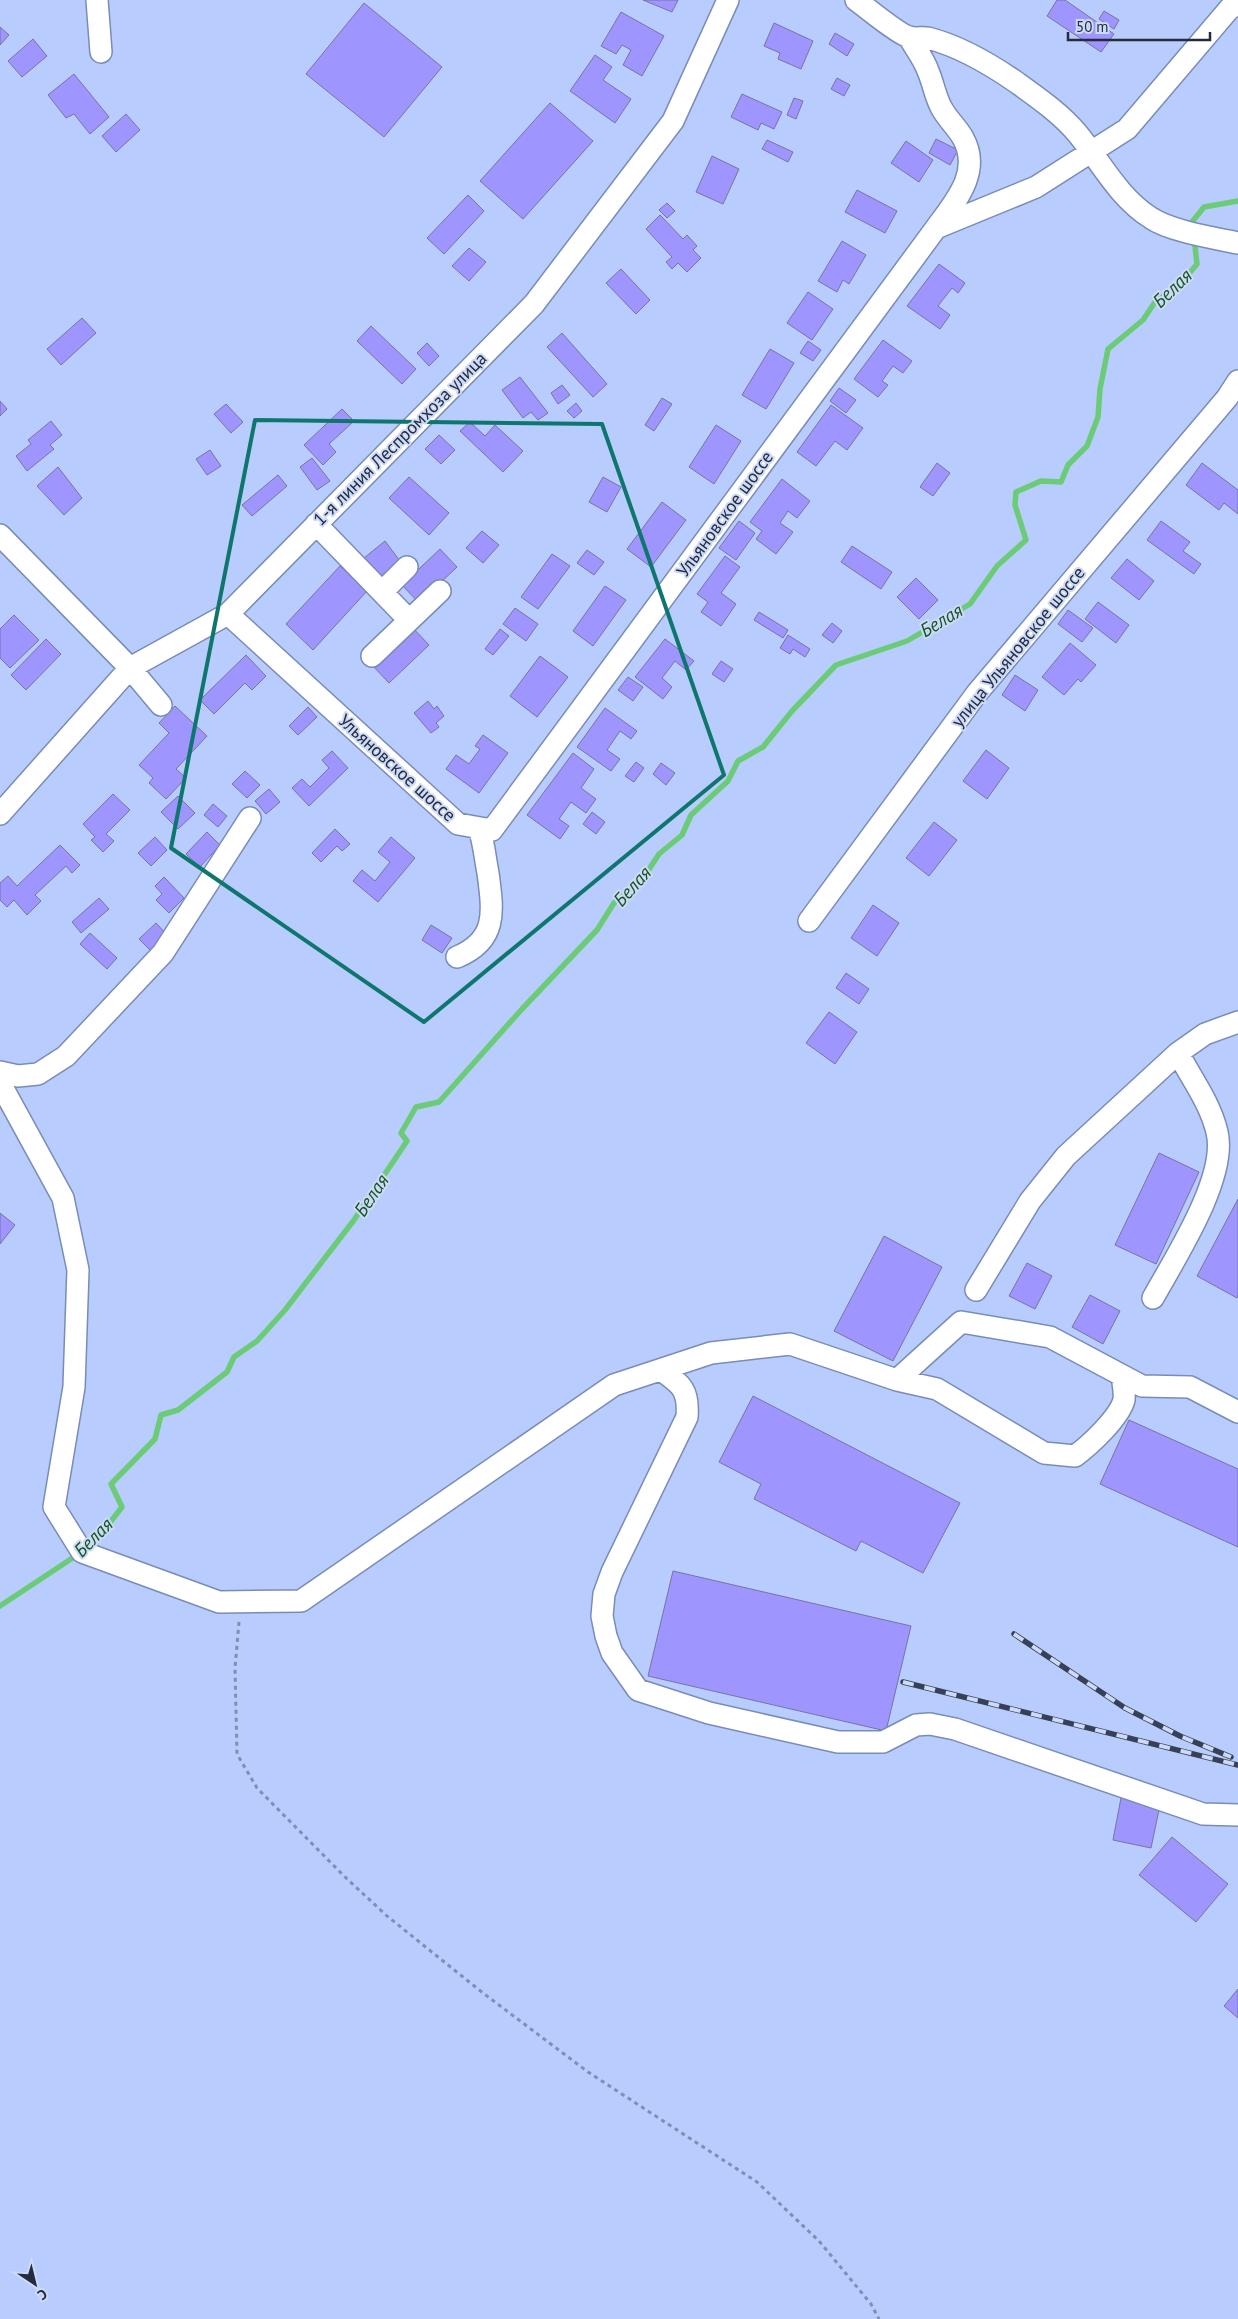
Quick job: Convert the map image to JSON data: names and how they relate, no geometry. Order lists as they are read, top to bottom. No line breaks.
{"streets":{"street":["1-я линия Леспромхоза улица","Ульяновское шоссе","улица Ульяновское шоссе"]},"crossings":[["1-я линия Леспромхоза улица","Ульяновское шоссе"]],"water":["Белая"],"scale_bar":"50 m","north":"bottom right"}
